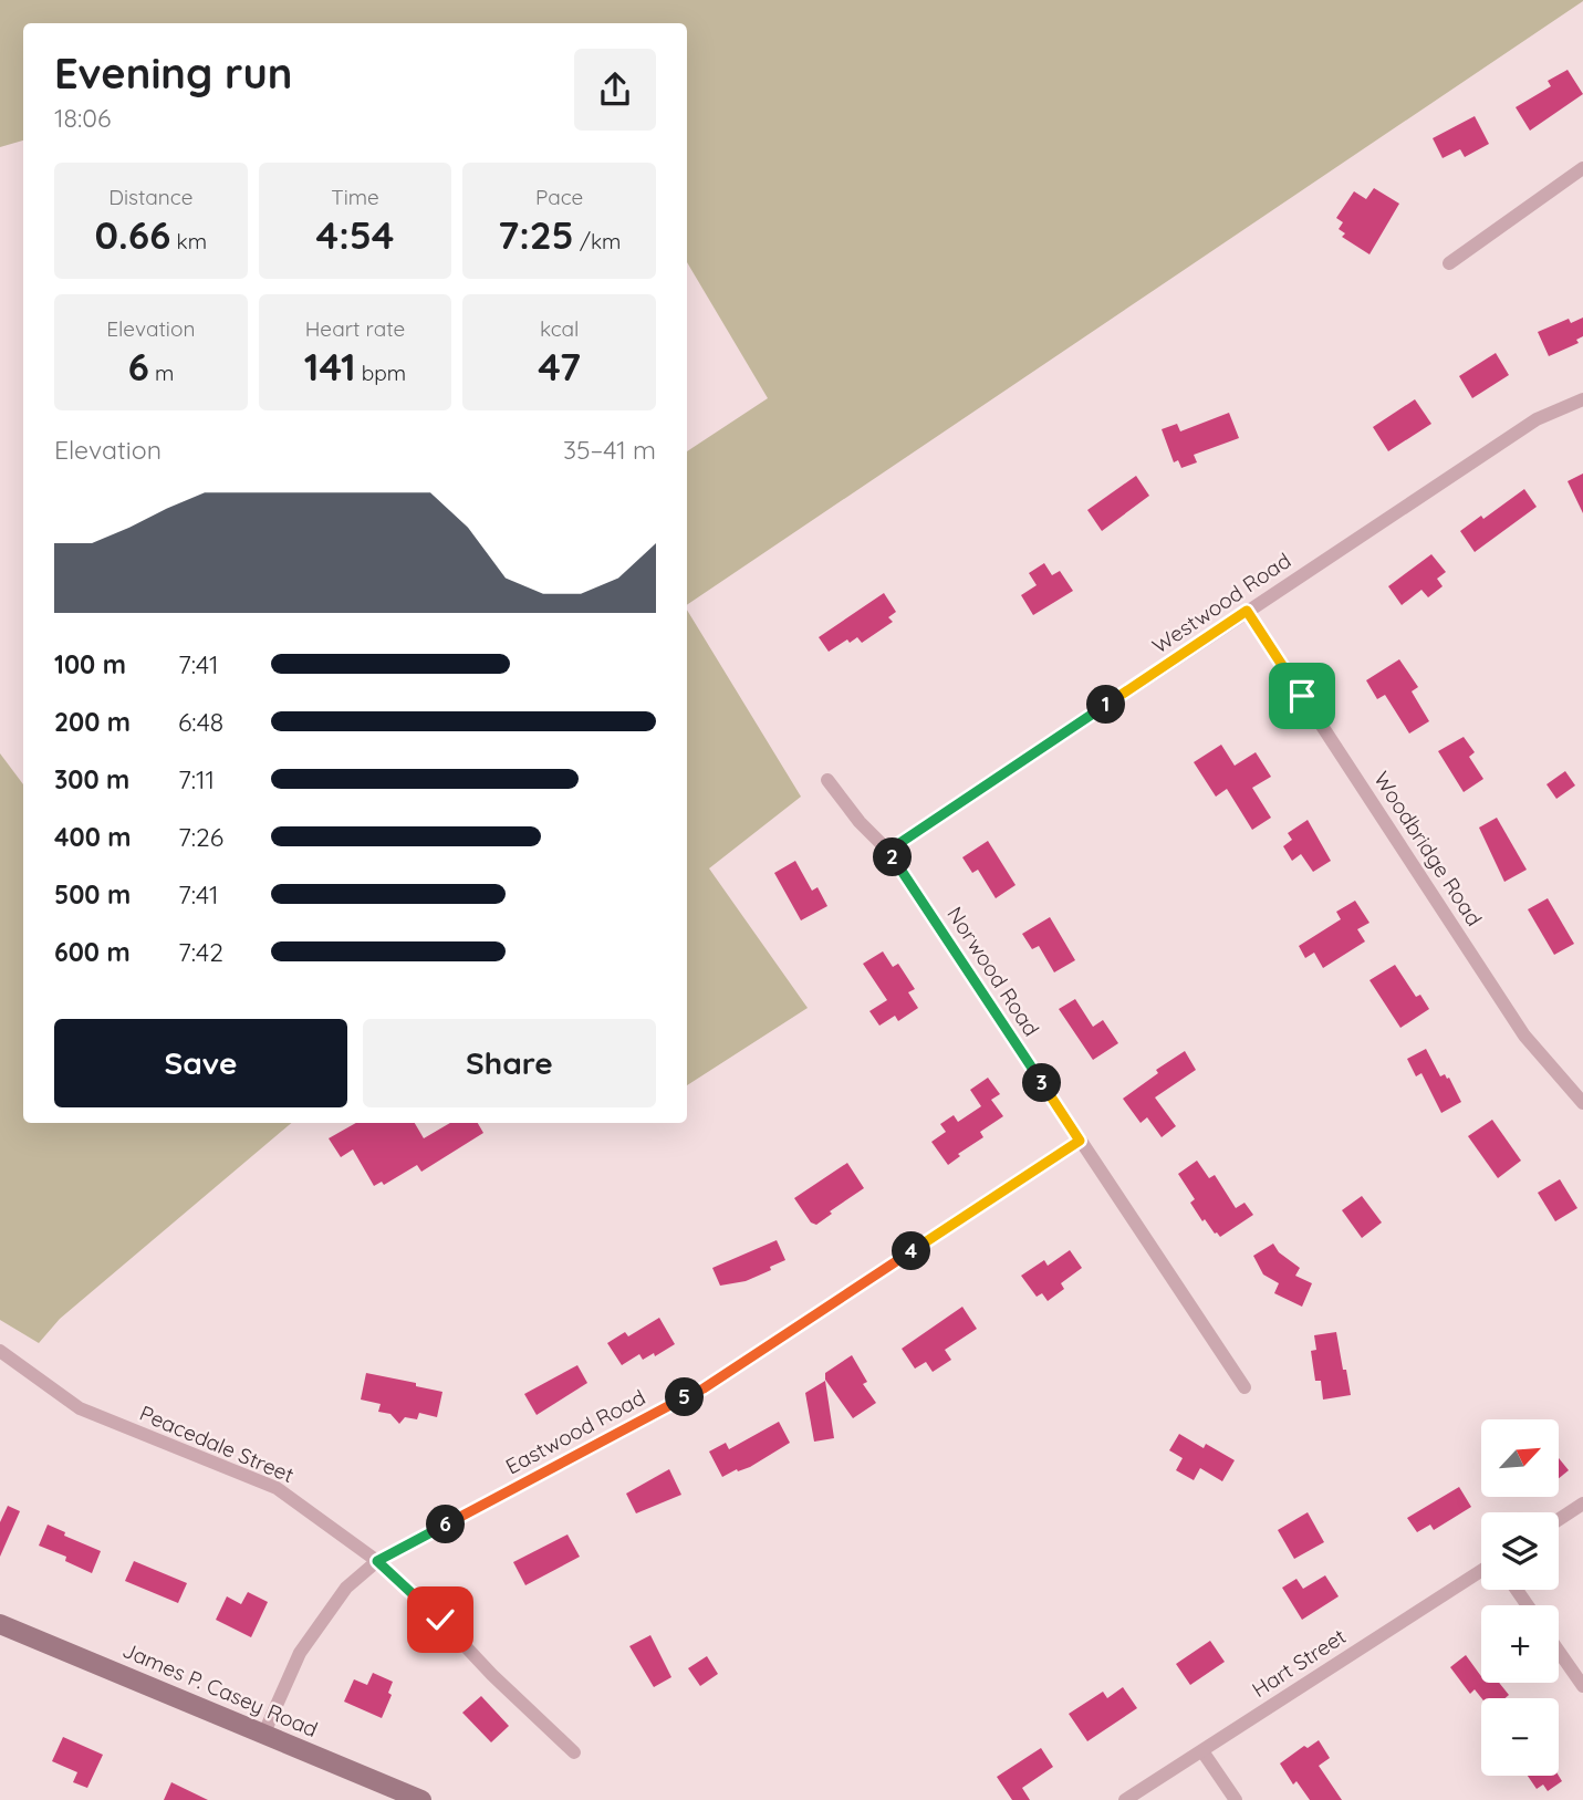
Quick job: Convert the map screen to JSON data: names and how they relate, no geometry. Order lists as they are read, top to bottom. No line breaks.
{"streets":{"main road":["James P. Casey Road"],"street":["Westwood Road","Woodbridge Road","Norwood Road","Eastwood Road","Peacedale Street","Hart Street"]},"crossings":[["Westwood Road","Woodbridge Road"],["Westwood Road","Norwood Road"],["Norwood Road","Eastwood Road"],["Eastwood Road","Peacedale Street"],["Eastwood Road","James P. Casey Road"]],"north":"top right","page":{"heading":["Evening run","18:06"],"stats":[["Distance","0.66 km"],["Time","4:54"],["Pace","7:25 /km"],["Elevation","6 m"],["Heart rate","141 bpm"],["kcal","47"]],"chart":["Elevation","35–41 m"],"list":[{"name":"100 m","note":"7:41"},{"name":"200 m","note":"6:48"},{"name":"300 m","note":"7:11"},{"name":"400 m","note":"7:26"},{"name":"500 m","note":"7:41"},{"name":"600 m","note":"7:42"}],"pins":["1","2","3","4","5","6"],"buttons":["Save","Share"],"map_buttons":["+","−"]}}
